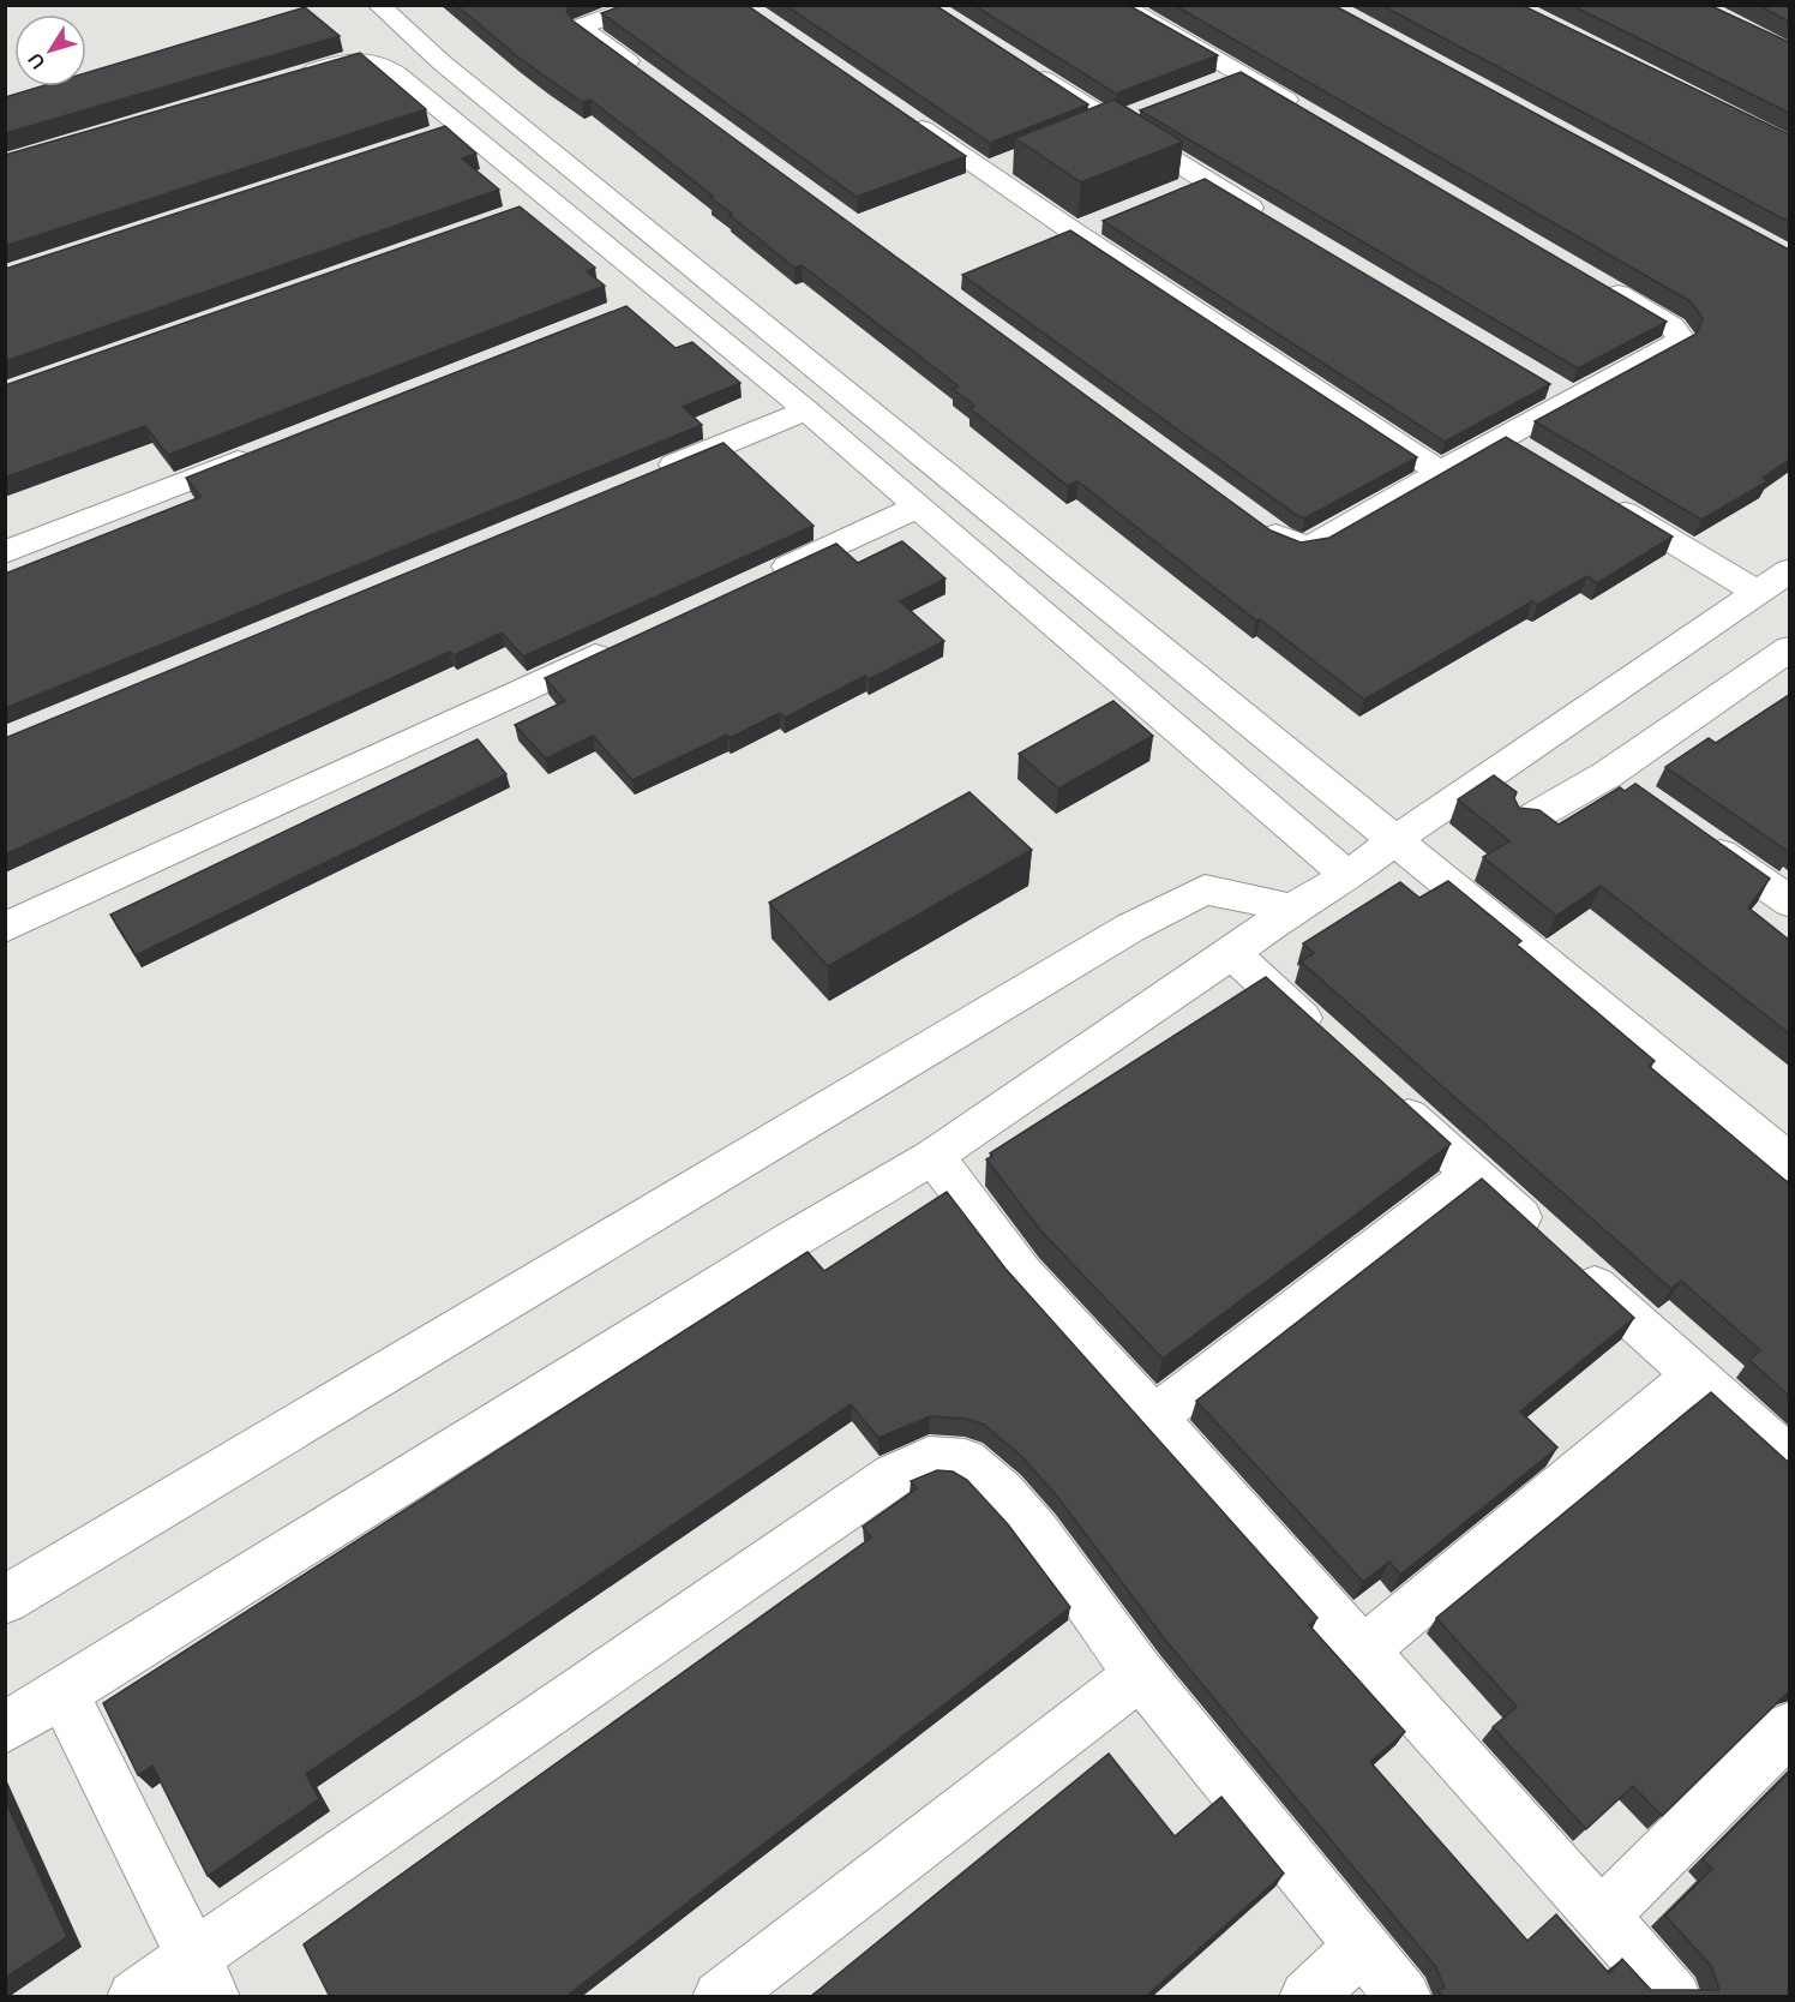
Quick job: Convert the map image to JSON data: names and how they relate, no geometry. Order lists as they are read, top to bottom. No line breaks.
{"north":"bottom left"}
